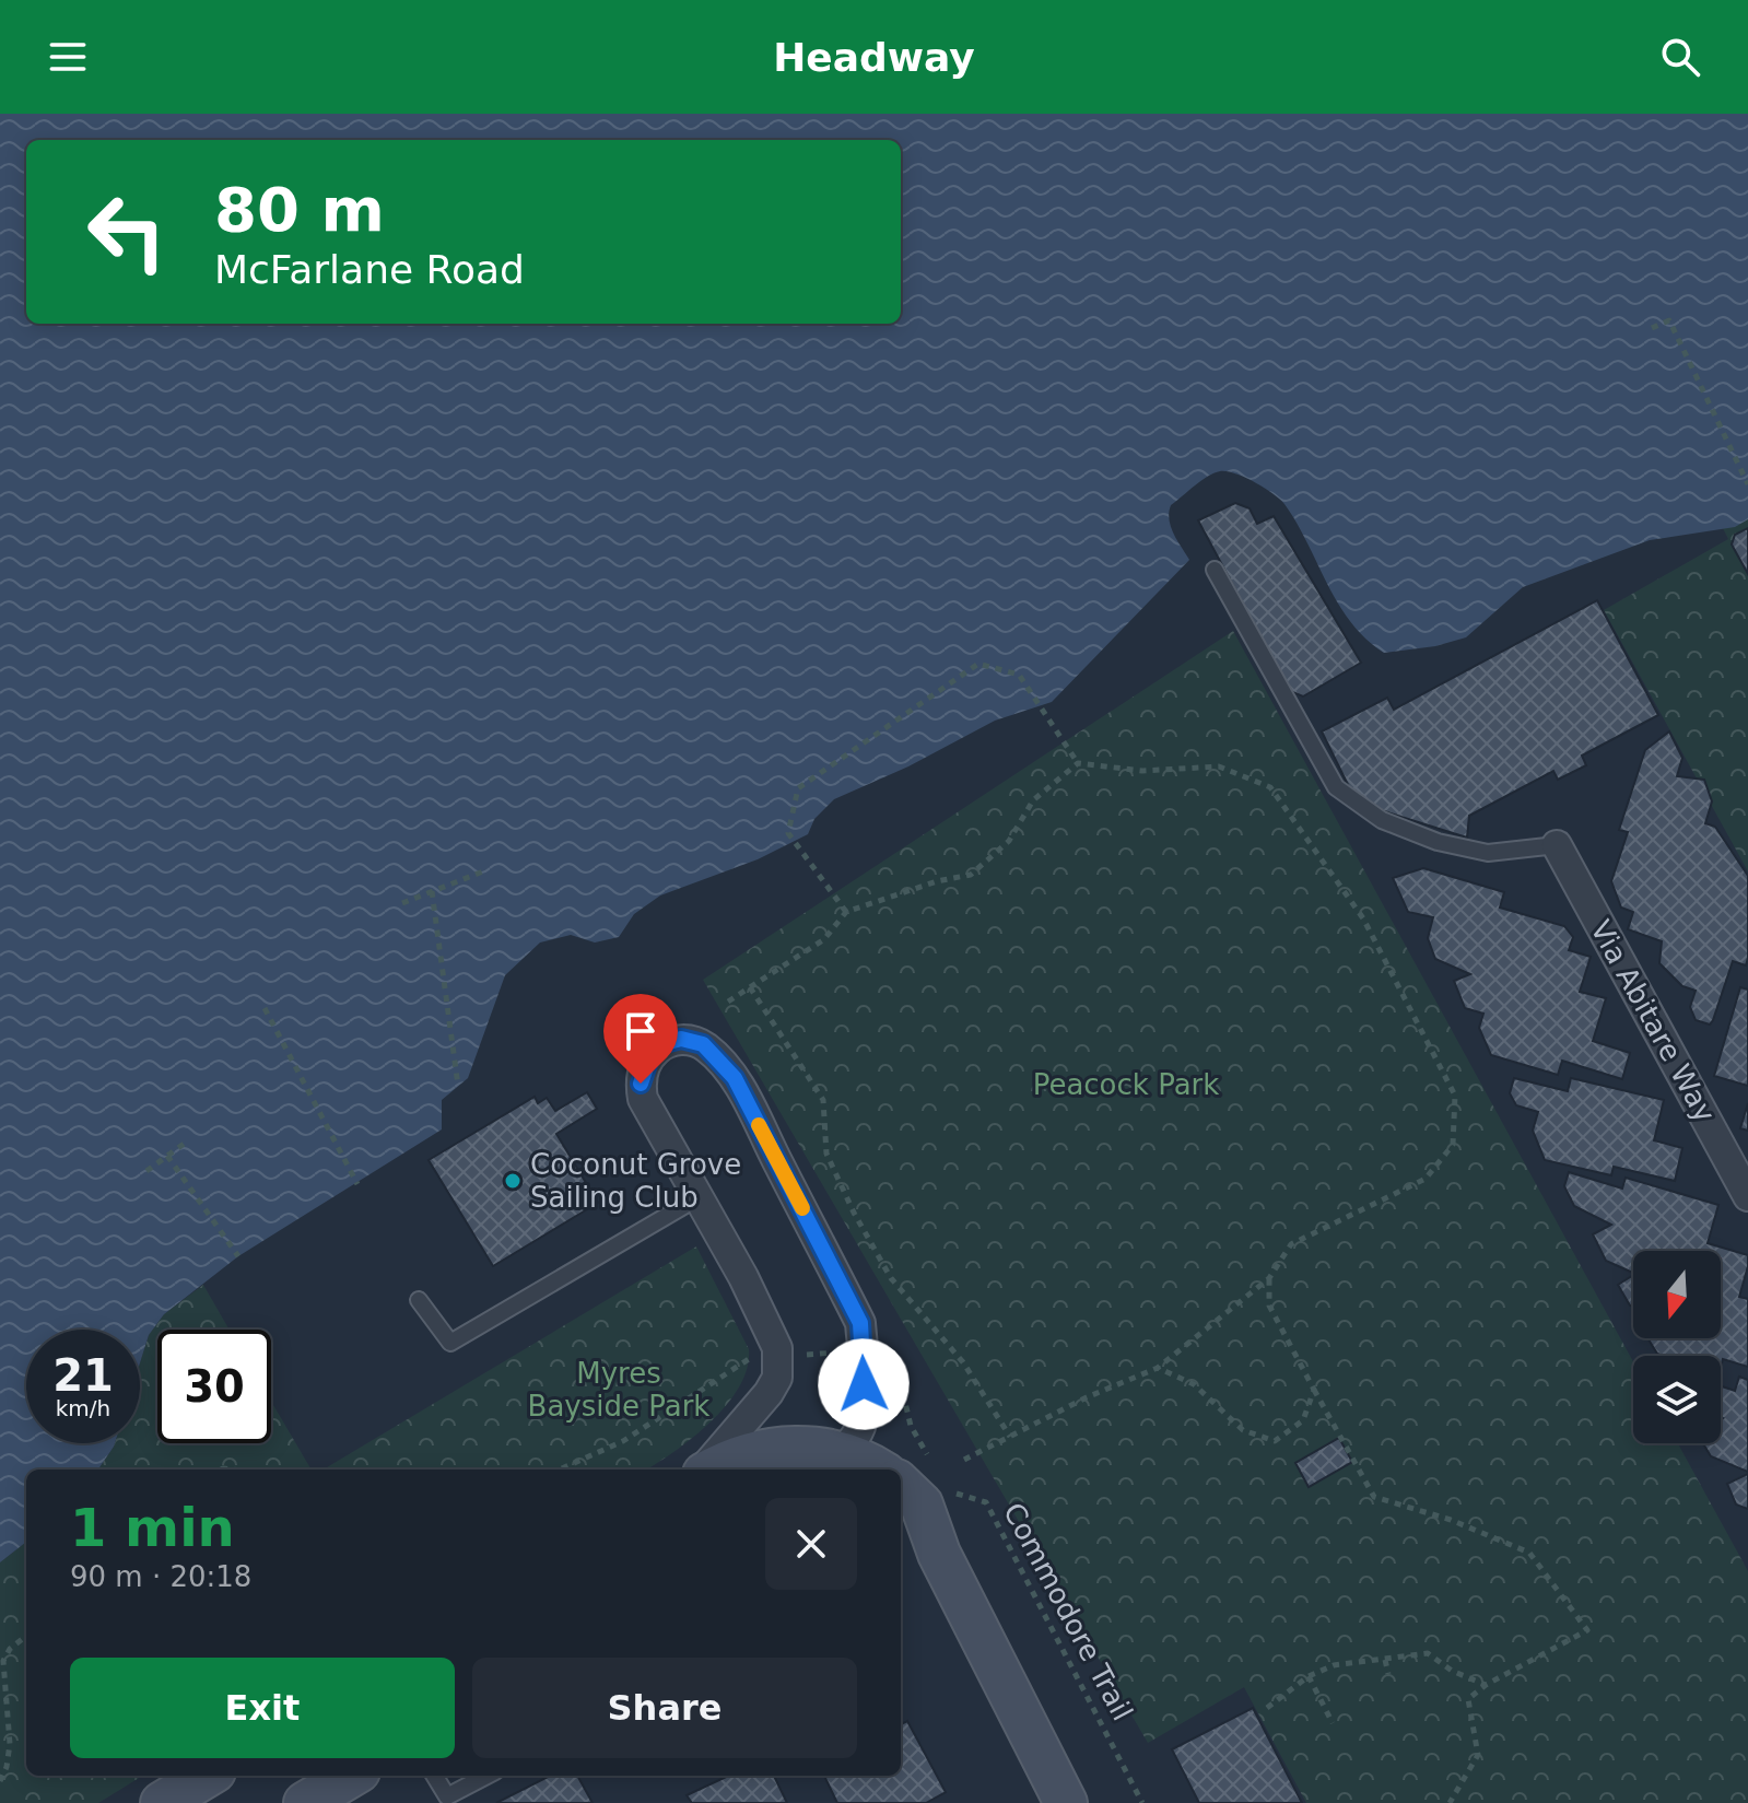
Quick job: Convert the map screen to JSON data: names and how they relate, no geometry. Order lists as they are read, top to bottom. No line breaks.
{"streets":{"street":["Via Abitare Way"],"path":["Commodore Trail"]},"parks":["Peacock Park","Myres Bayside Park"],"places":["Coconut Grove Sailing Club"],"north":"bottom","page":{"header":"Headway","turn":["80 m","McFarlane Road"],"speed":"21 km/h","limit":"30","heading":["1 min","90 m · 20:18"],"buttons":["Exit","Share"]}}
